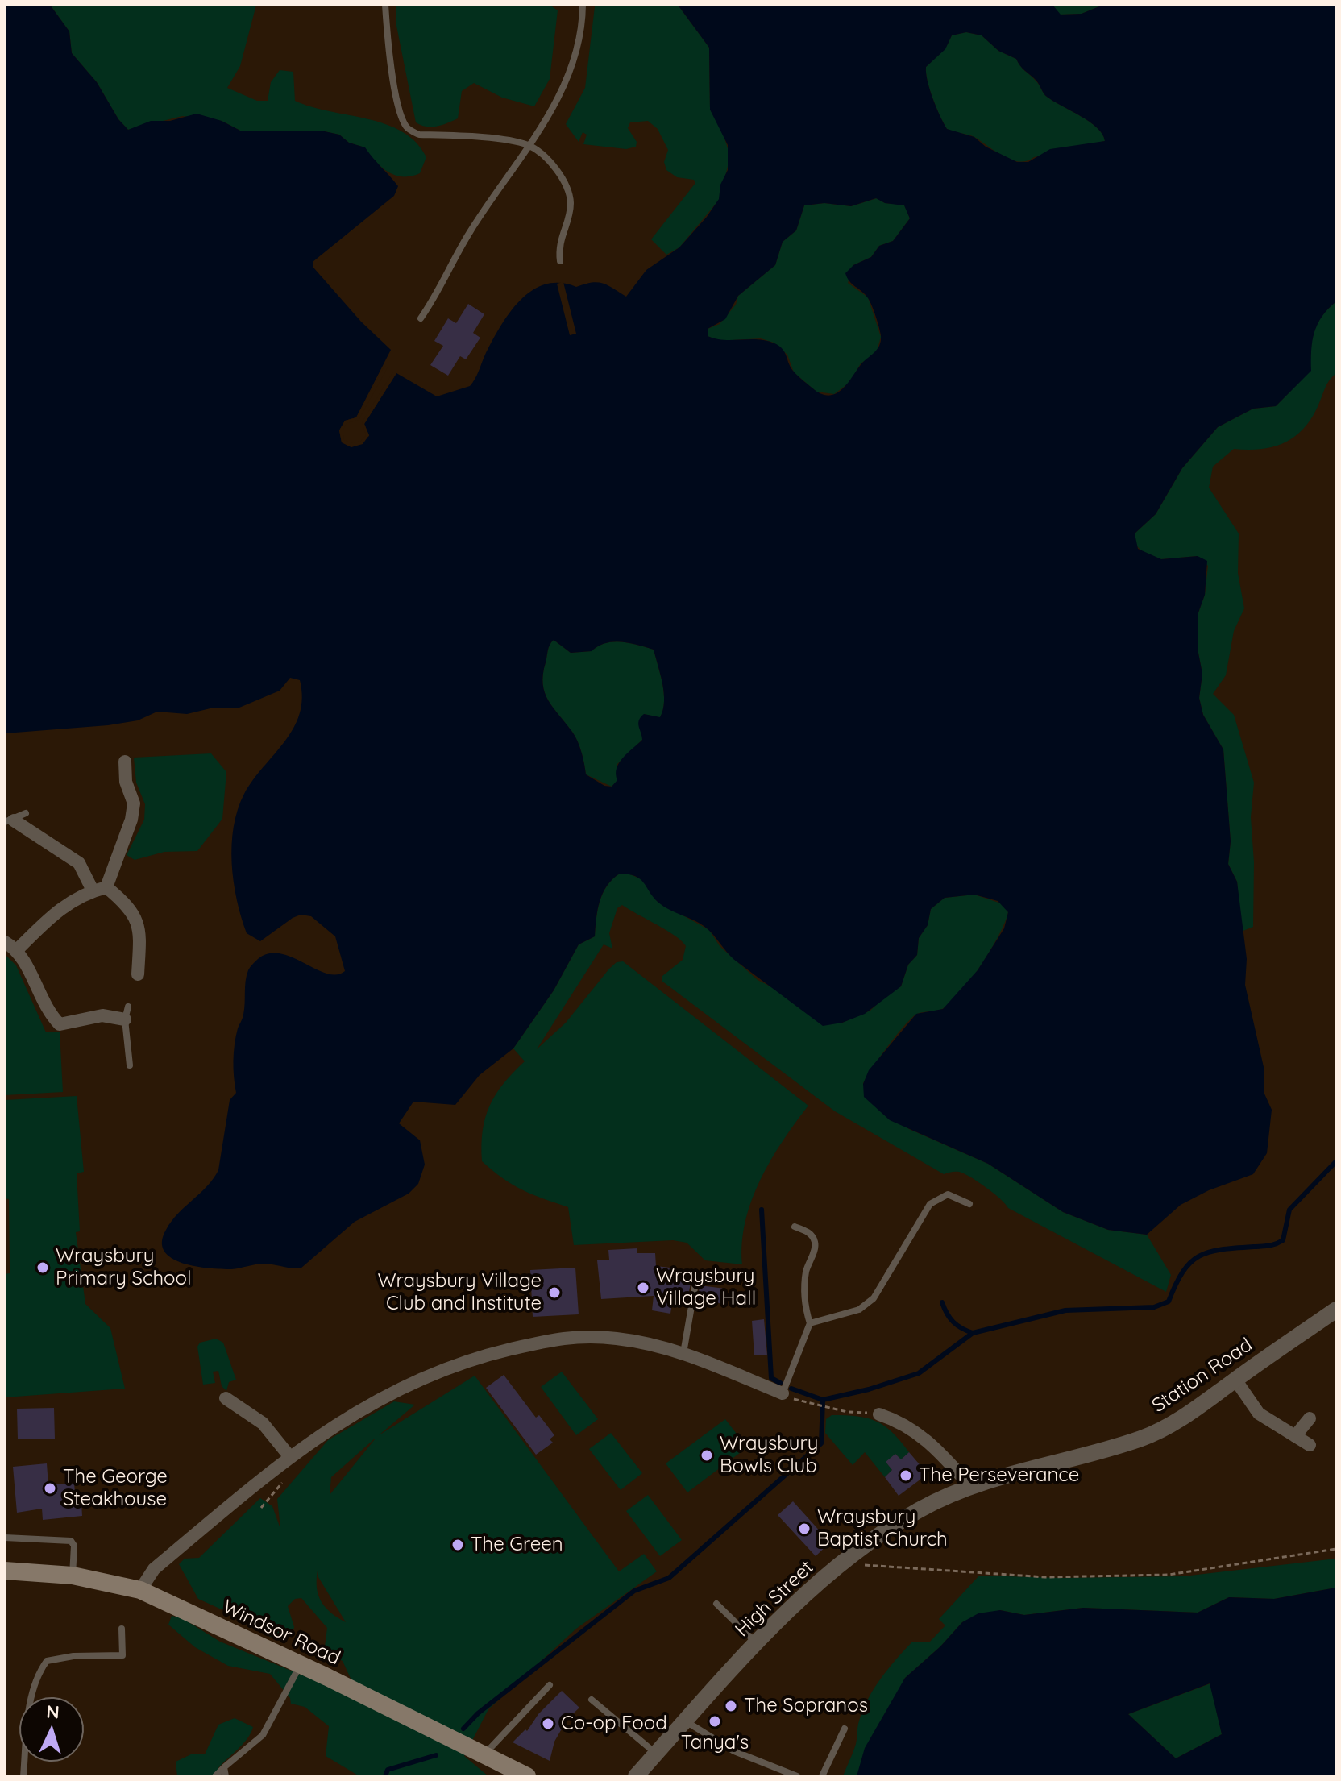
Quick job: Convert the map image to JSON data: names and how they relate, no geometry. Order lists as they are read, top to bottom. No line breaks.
{"streets":{"main road":["Windsor Road"],"street":["Station Road","High Street"]},"crossings":[["Station Road","High Street"]],"places":["Wraysbury Primary School","Wraysbury Village Hall","Wraysbury Village Club and Institute","Wraysbury Bowls Club","The Perseverance","The George Steakhouse","Wraysbury Baptist Church","The Green","The Sopranos","Tanya's","Co-op Food"],"north":"top"}
